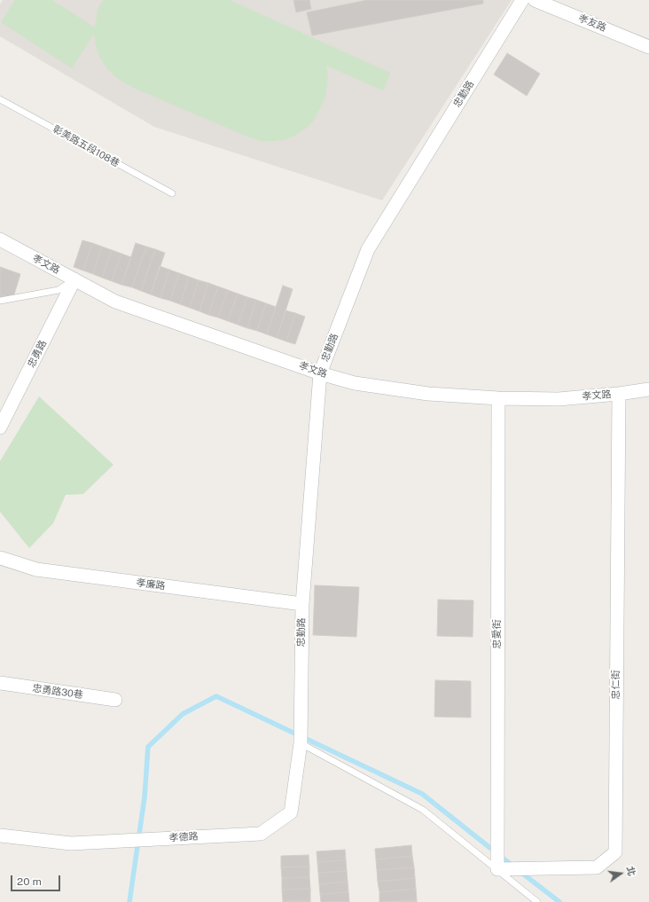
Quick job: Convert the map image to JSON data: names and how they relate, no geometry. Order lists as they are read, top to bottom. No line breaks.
{"streets":{"street":["孝友路","忠勤路","孝文路","忠勇路","孝廉路","忠愛街","忠仁街","忠勇路30巷","孝德路"],"lane":["彰美路五段108巷"]},"crossings":[["忠勤路","孝文路"],["忠勤路","孝廉路"],["忠勤路","孝德路"],["孝文路","忠勇路"],["孝文路","忠愛街"],["孝文路","忠仁街"],["忠愛街","忠仁街"]],"scale_bar":"20 m","north":"right"}
